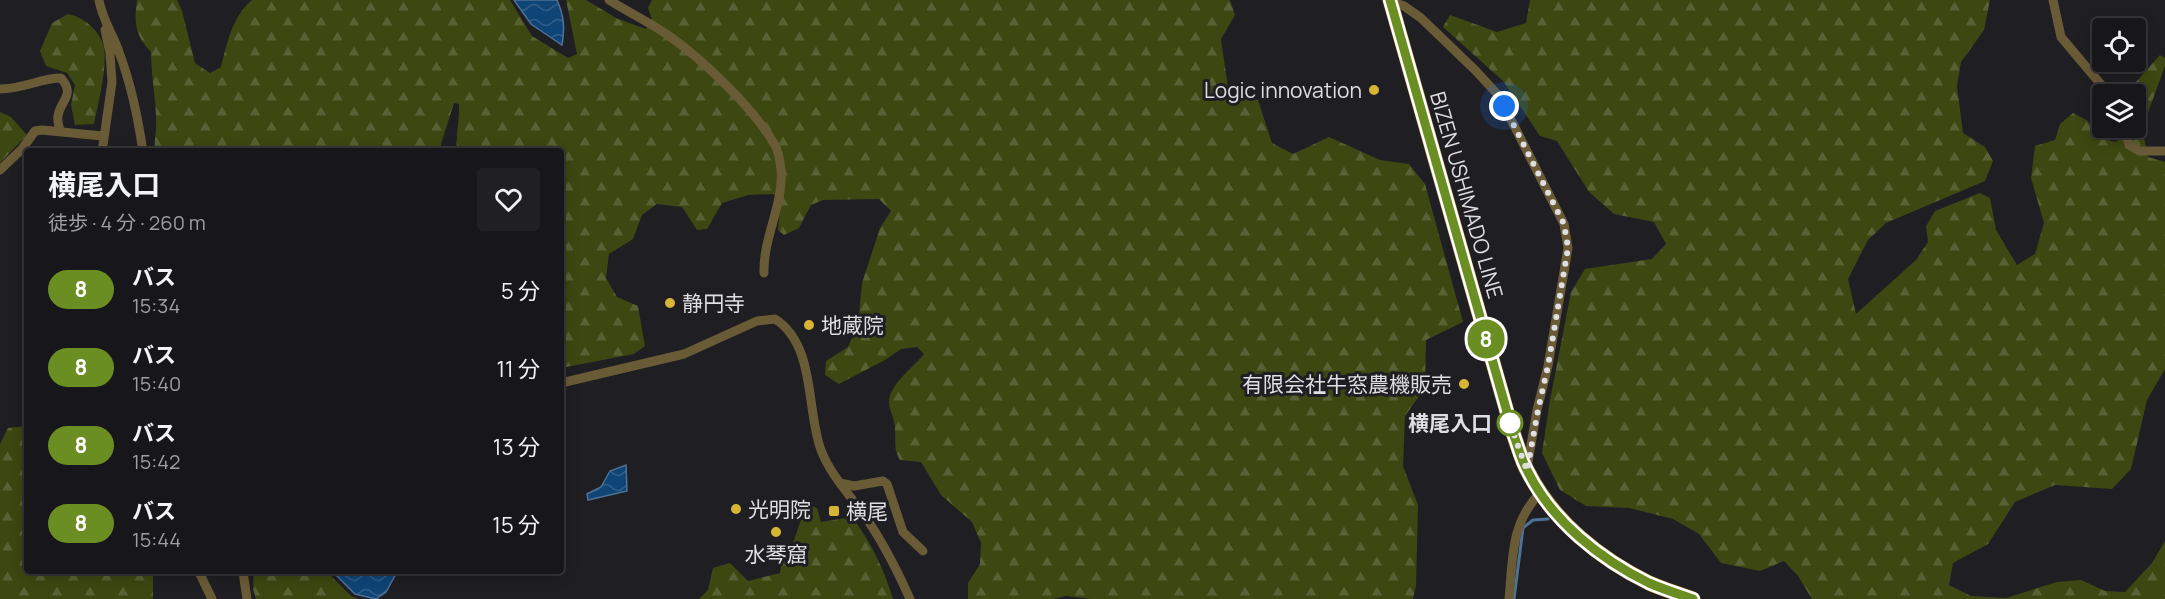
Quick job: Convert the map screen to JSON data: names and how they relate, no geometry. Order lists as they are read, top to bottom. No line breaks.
{"streets":{"main road":["BIZEN USHIMADO LINE"]},"places":{"other":["Logic innovation","静円寺","地蔵院","有限会社牛窓農機販売","横尾入口","光明院","水琴窟"],"transit":["横尾"]},"lines":["bus line 8"],"page":{"on_map":"8","heading":["横尾入口","徒歩 · 4 分 · 260 m"],"list":[{"mark":"8","name":"バス","note":"15:34","value":"5 分"},{"mark":"8","name":"バス","note":"15:40","value":"11 分"},{"mark":"8","name":"バス","note":"15:42","value":"13 分"},{"mark":"8","name":"バス","note":"15:44","value":"15 分"}]}}
